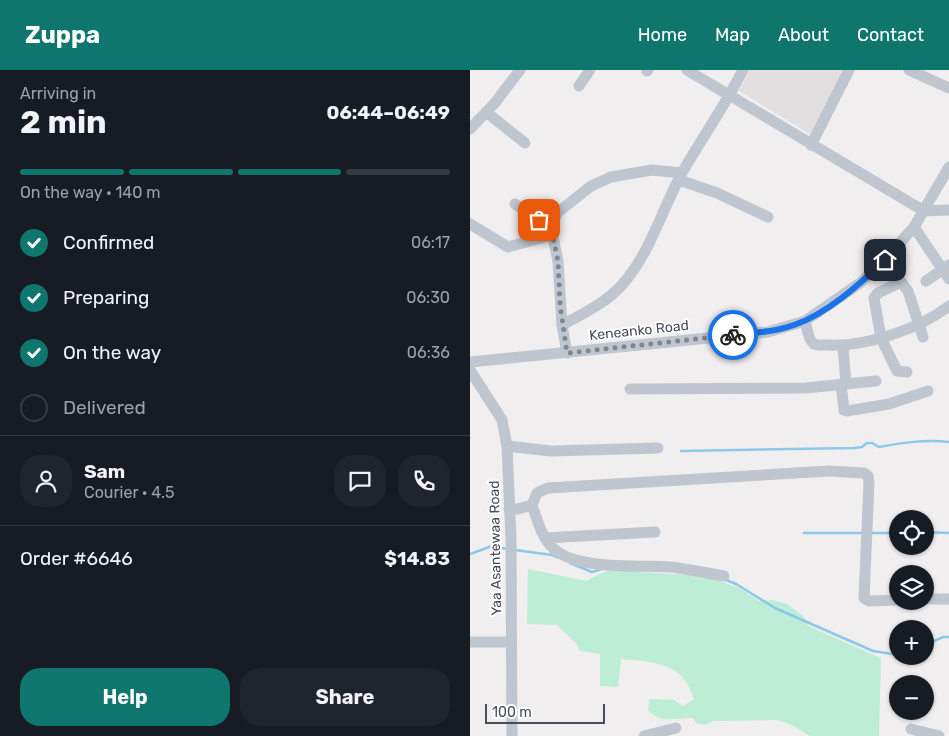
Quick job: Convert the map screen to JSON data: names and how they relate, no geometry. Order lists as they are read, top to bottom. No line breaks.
{"streets":{"street":["Keneanko Road","Yaa Asantewaa Road"]},"scale_bar":"100 m","page":{"header":"Zuppa","nav":["Home","Map","About","Contact"],"heading":["2 min","Arriving in","06:44–06:49"],"panel":["Sam","Courier · 4.5","Order #6646","$14.83"],"bar":"On the way · 140 m","list":[["Confirmed","06:17"],["Preparing","06:30"],["On the way","06:36"],"Delivered"],"map_buttons":["+","−"],"buttons":["Help","Share"],"scale":"100 m"}}
